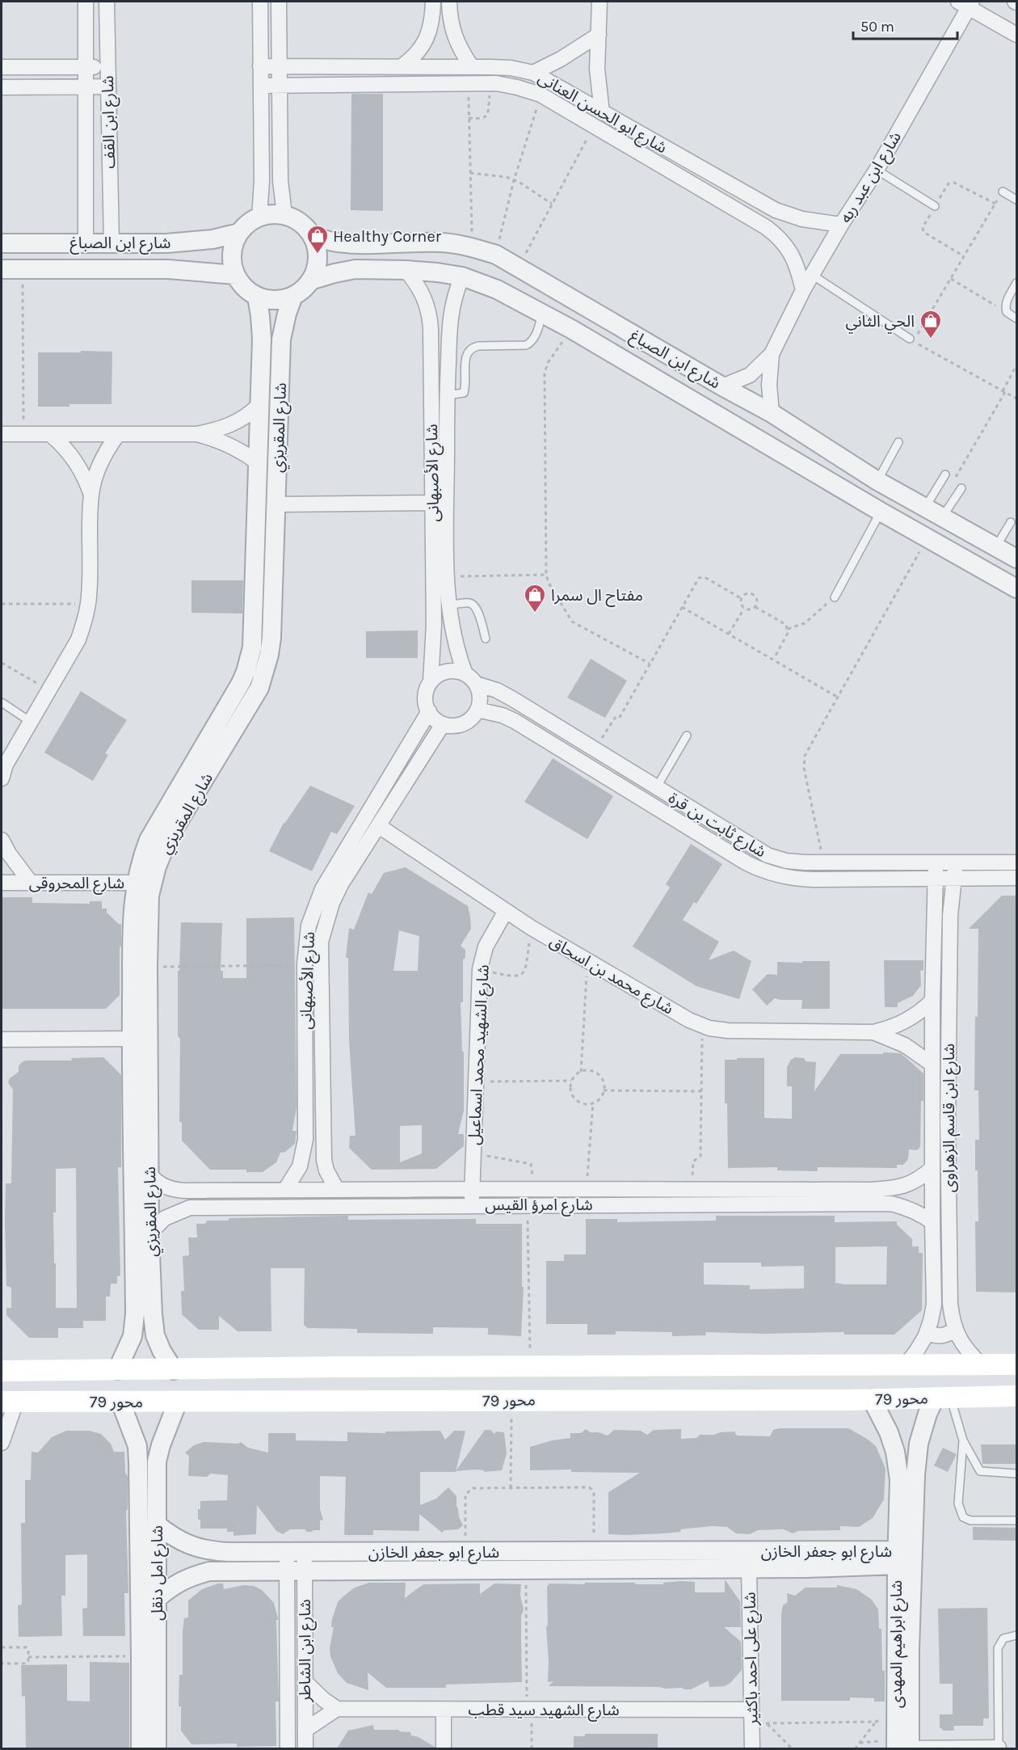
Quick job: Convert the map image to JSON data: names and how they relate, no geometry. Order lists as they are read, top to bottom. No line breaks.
{"streets":{"main road":["محور 79"],"street":["شارع ابو الحسن العنانى","شارع ابن القف","شارع ابن عبد ربه","شارع ابن الصباغ","شارع المقريزي","شارع الأصبهانى","شارع ثابت بن قرة","شارع المحروقى","شارع محمد بن اسحاق","شارع الشهيد محمد اسماعيل","شارع ابن قاسم الزهراوى","شارع امرؤ القيس","شارع ابو جعفر الخازن","شارع امل دنقل","شارع ابراهيم المهدى","شارع ابن الشاطر","شارع على احمد باكثير","شارع الشهيد سيد قطب"]},"crossings":[["شارع ابو الحسن العنانى","شارع ابن عبد ربه"],["شارع ابن القف","شارع ابن الصباغ"],["شارع ابن عبد ربه","شارع ابن الصباغ"],["شارع ابن الصباغ","شارع المقريزي"],["شارع ابن الصباغ","شارع الأصبهانى"],["شارع المقريزي","شارع المحروقى"],["شارع المقريزي","شارع امرؤ القيس"],["شارع المقريزي","محور 79"],["شارع الأصبهانى","شارع ثابت بن قرة"],["شارع الأصبهانى","شارع محمد بن اسحاق"],["شارع الأصبهانى","شارع امرؤ القيس"],["شارع ثابت بن قرة","شارع ابن قاسم الزهراوى"],["شارع محمد بن اسحاق","شارع الشهيد محمد اسماعيل"],["شارع محمد بن اسحاق","شارع ابن قاسم الزهراوى"],["شارع الشهيد محمد اسماعيل","شارع امرؤ القيس"],["شارع ابن قاسم الزهراوى","شارع امرؤ القيس"],["شارع ابن قاسم الزهراوى","محور 79"],["محور 79","شارع امل دنقل"],["محور 79","شارع ابراهيم المهدى"],["شارع ابو جعفر الخازن","شارع امل دنقل"],["شارع ابو جعفر الخازن","شارع ابراهيم المهدى"],["شارع ابو جعفر الخازن","شارع ابن الشاطر"],["شارع ابو جعفر الخازن","شارع على احمد باكثير"],["شارع على احمد باكثير","شارع الشهيد سيد قطب"]],"places":{"shop":["Healthy Corner","الحي الثاني","مفتاح ال سمرا"]},"scale_bar":"50 m"}
